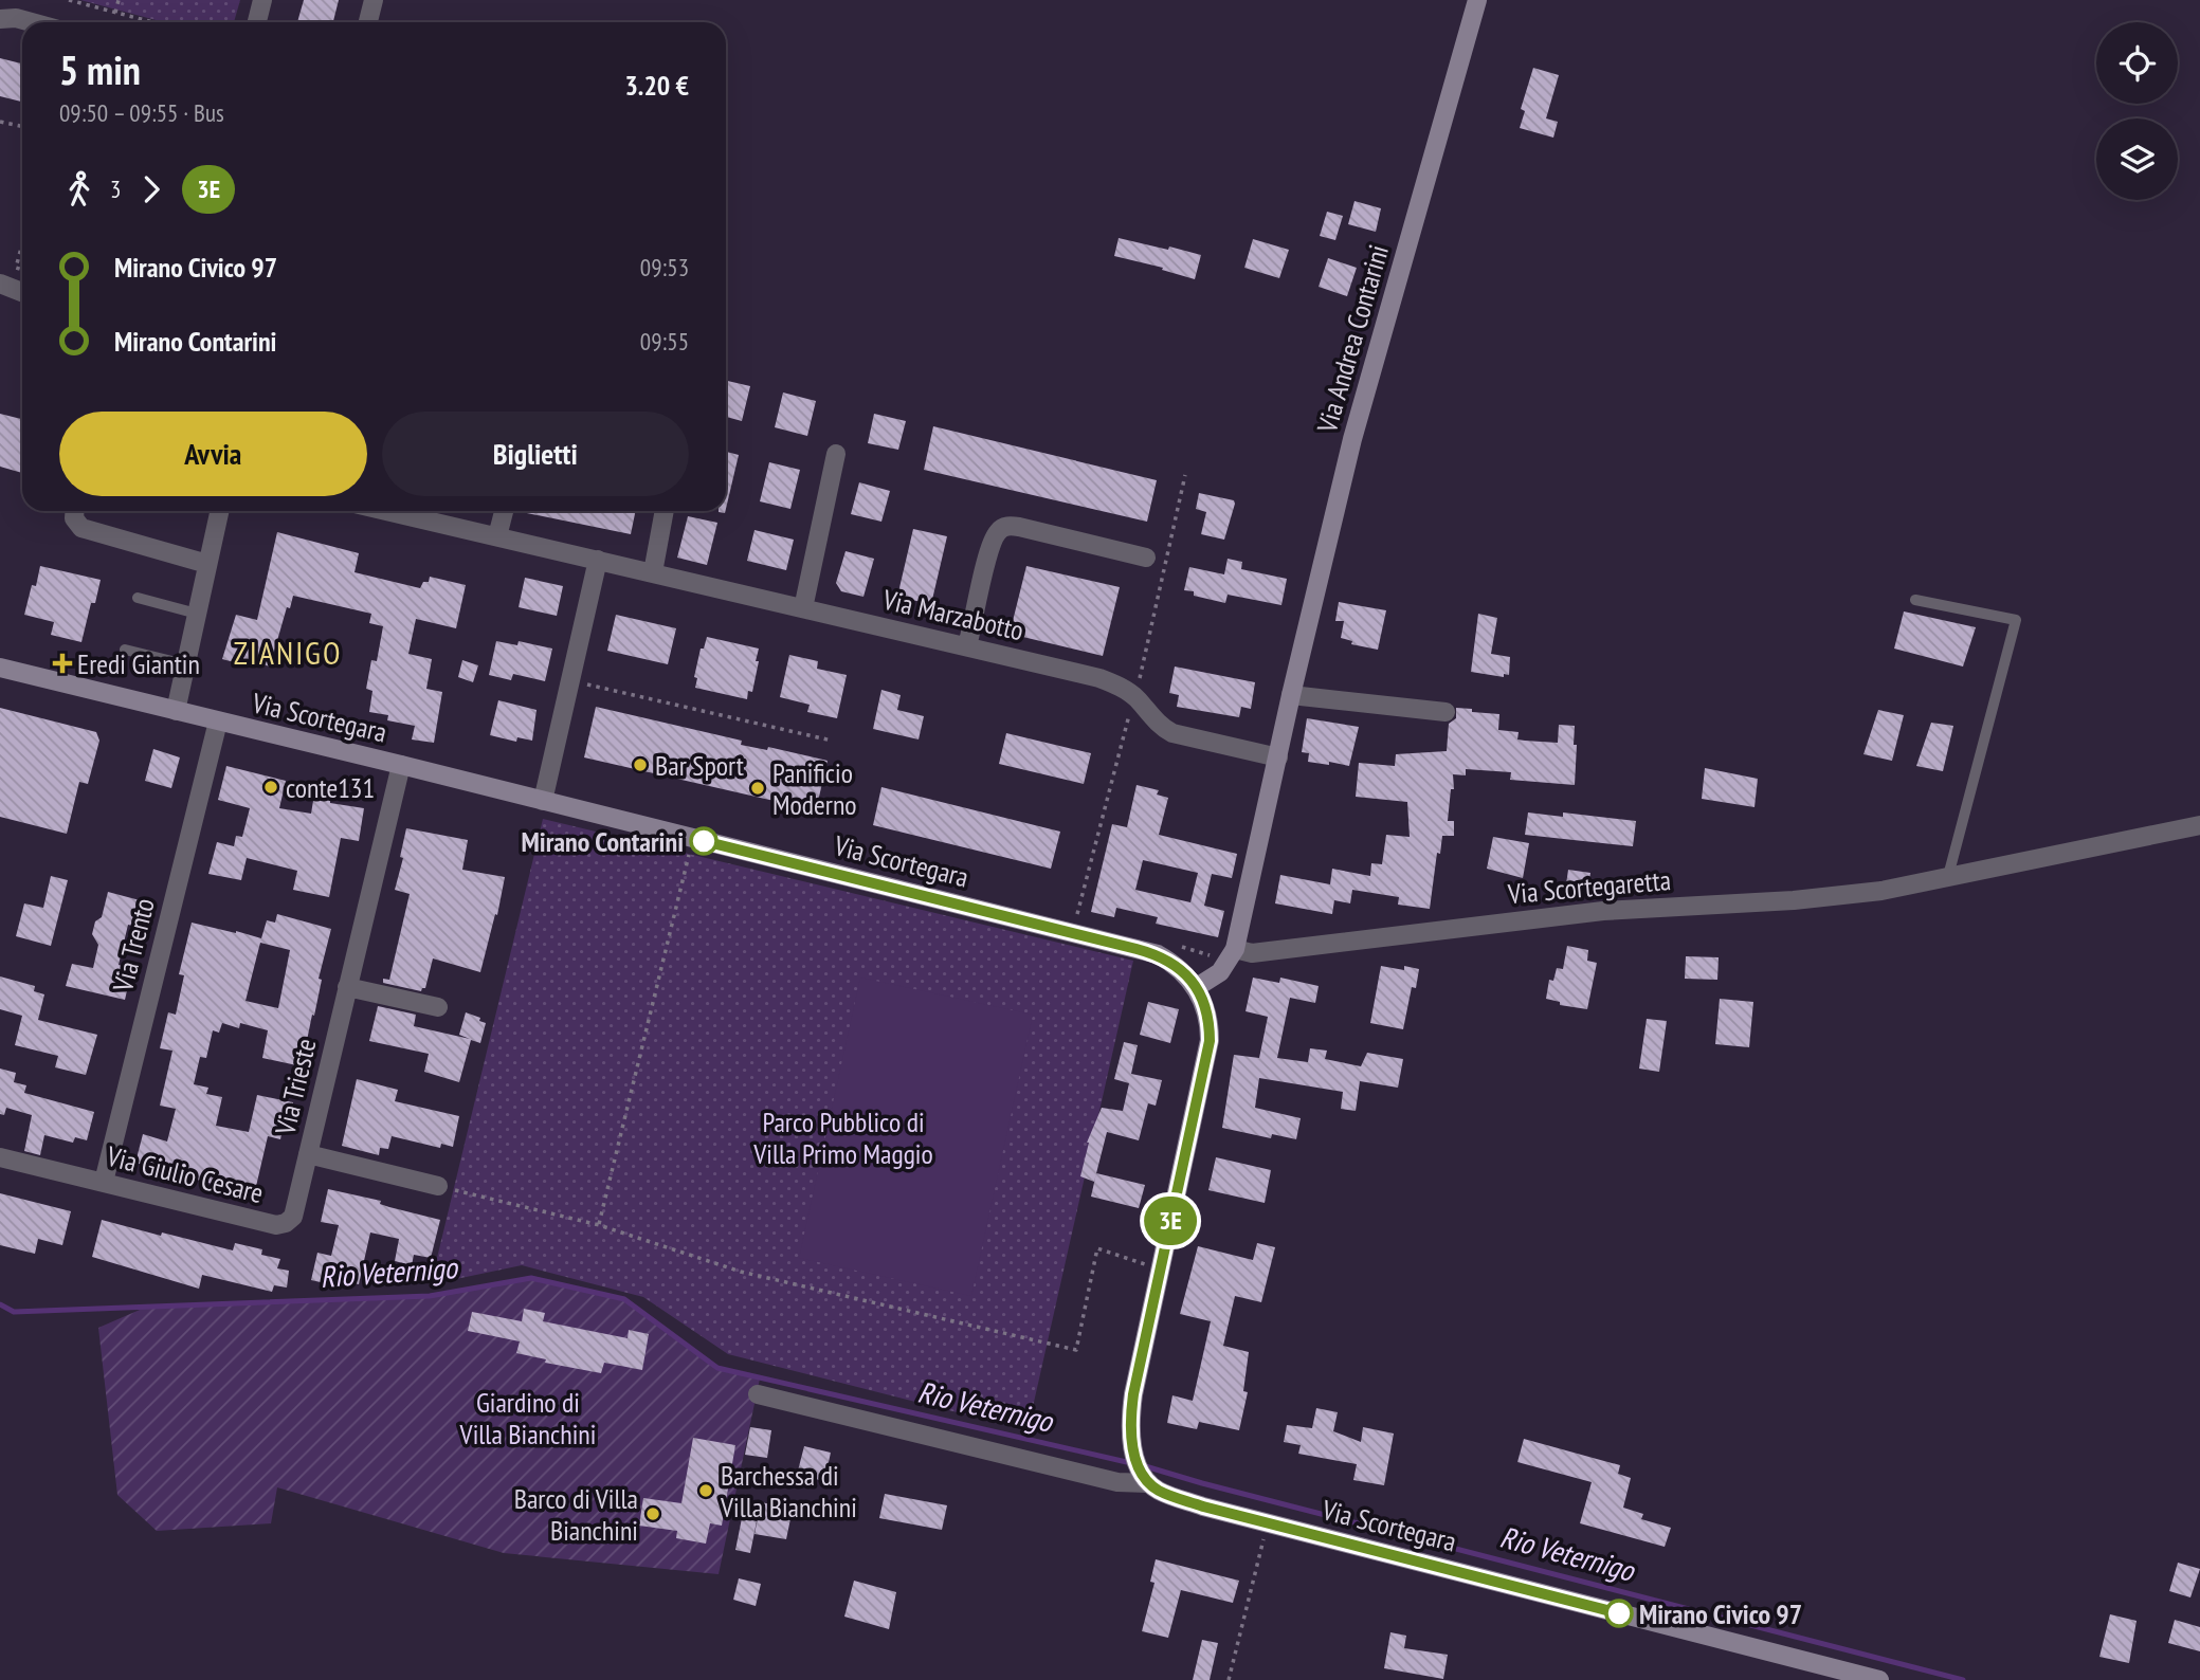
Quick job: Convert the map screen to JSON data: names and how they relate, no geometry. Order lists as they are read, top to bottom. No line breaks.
{"streets":{"street":["Via Andrea Contarini","Via Marzabotto","Via Scortegara","Via Scortegaretta","Via Trento","Via Trieste","Via Giulio Cesare"]},"crossings":[["Via Andrea Contarini","Via Marzabotto"],["Via Andrea Contarini","Via Scortegara"],["Via Andrea Contarini","Via Scortegaretta"],["Via Scortegara","Via Trento"],["Via Scortegara","Via Trieste"],["Via Trento","Via Giulio Cesare"],["Via Trieste","Via Giulio Cesare"]],"districts":["ZIANIGO"],"water":["Rio Veternigo"],"parks":["Parco Pubblico di Villa Primo Maggio","Giardino di Villa Bianchini"],"places":{"health":["Eredi Giantin"],"other":["Bar Sport","conte131","Panificio Moderno","Mirano Contarini","Barchessa di Villa Bianchini","Barco di Villa Bianchini","Mirano Civico 97"]},"lines":["bus line 3E"],"page":{"on_map":"3E","heading":["5 min","09:50 – 09:55 · Bus","3.20 €"],"legs":["3","3E"],"list":[{"name":"Mirano Civico 97","value":"09:53"},{"name":"Mirano Contarini","value":"09:55"}],"buttons":["Avvia","Biglietti"]}}
